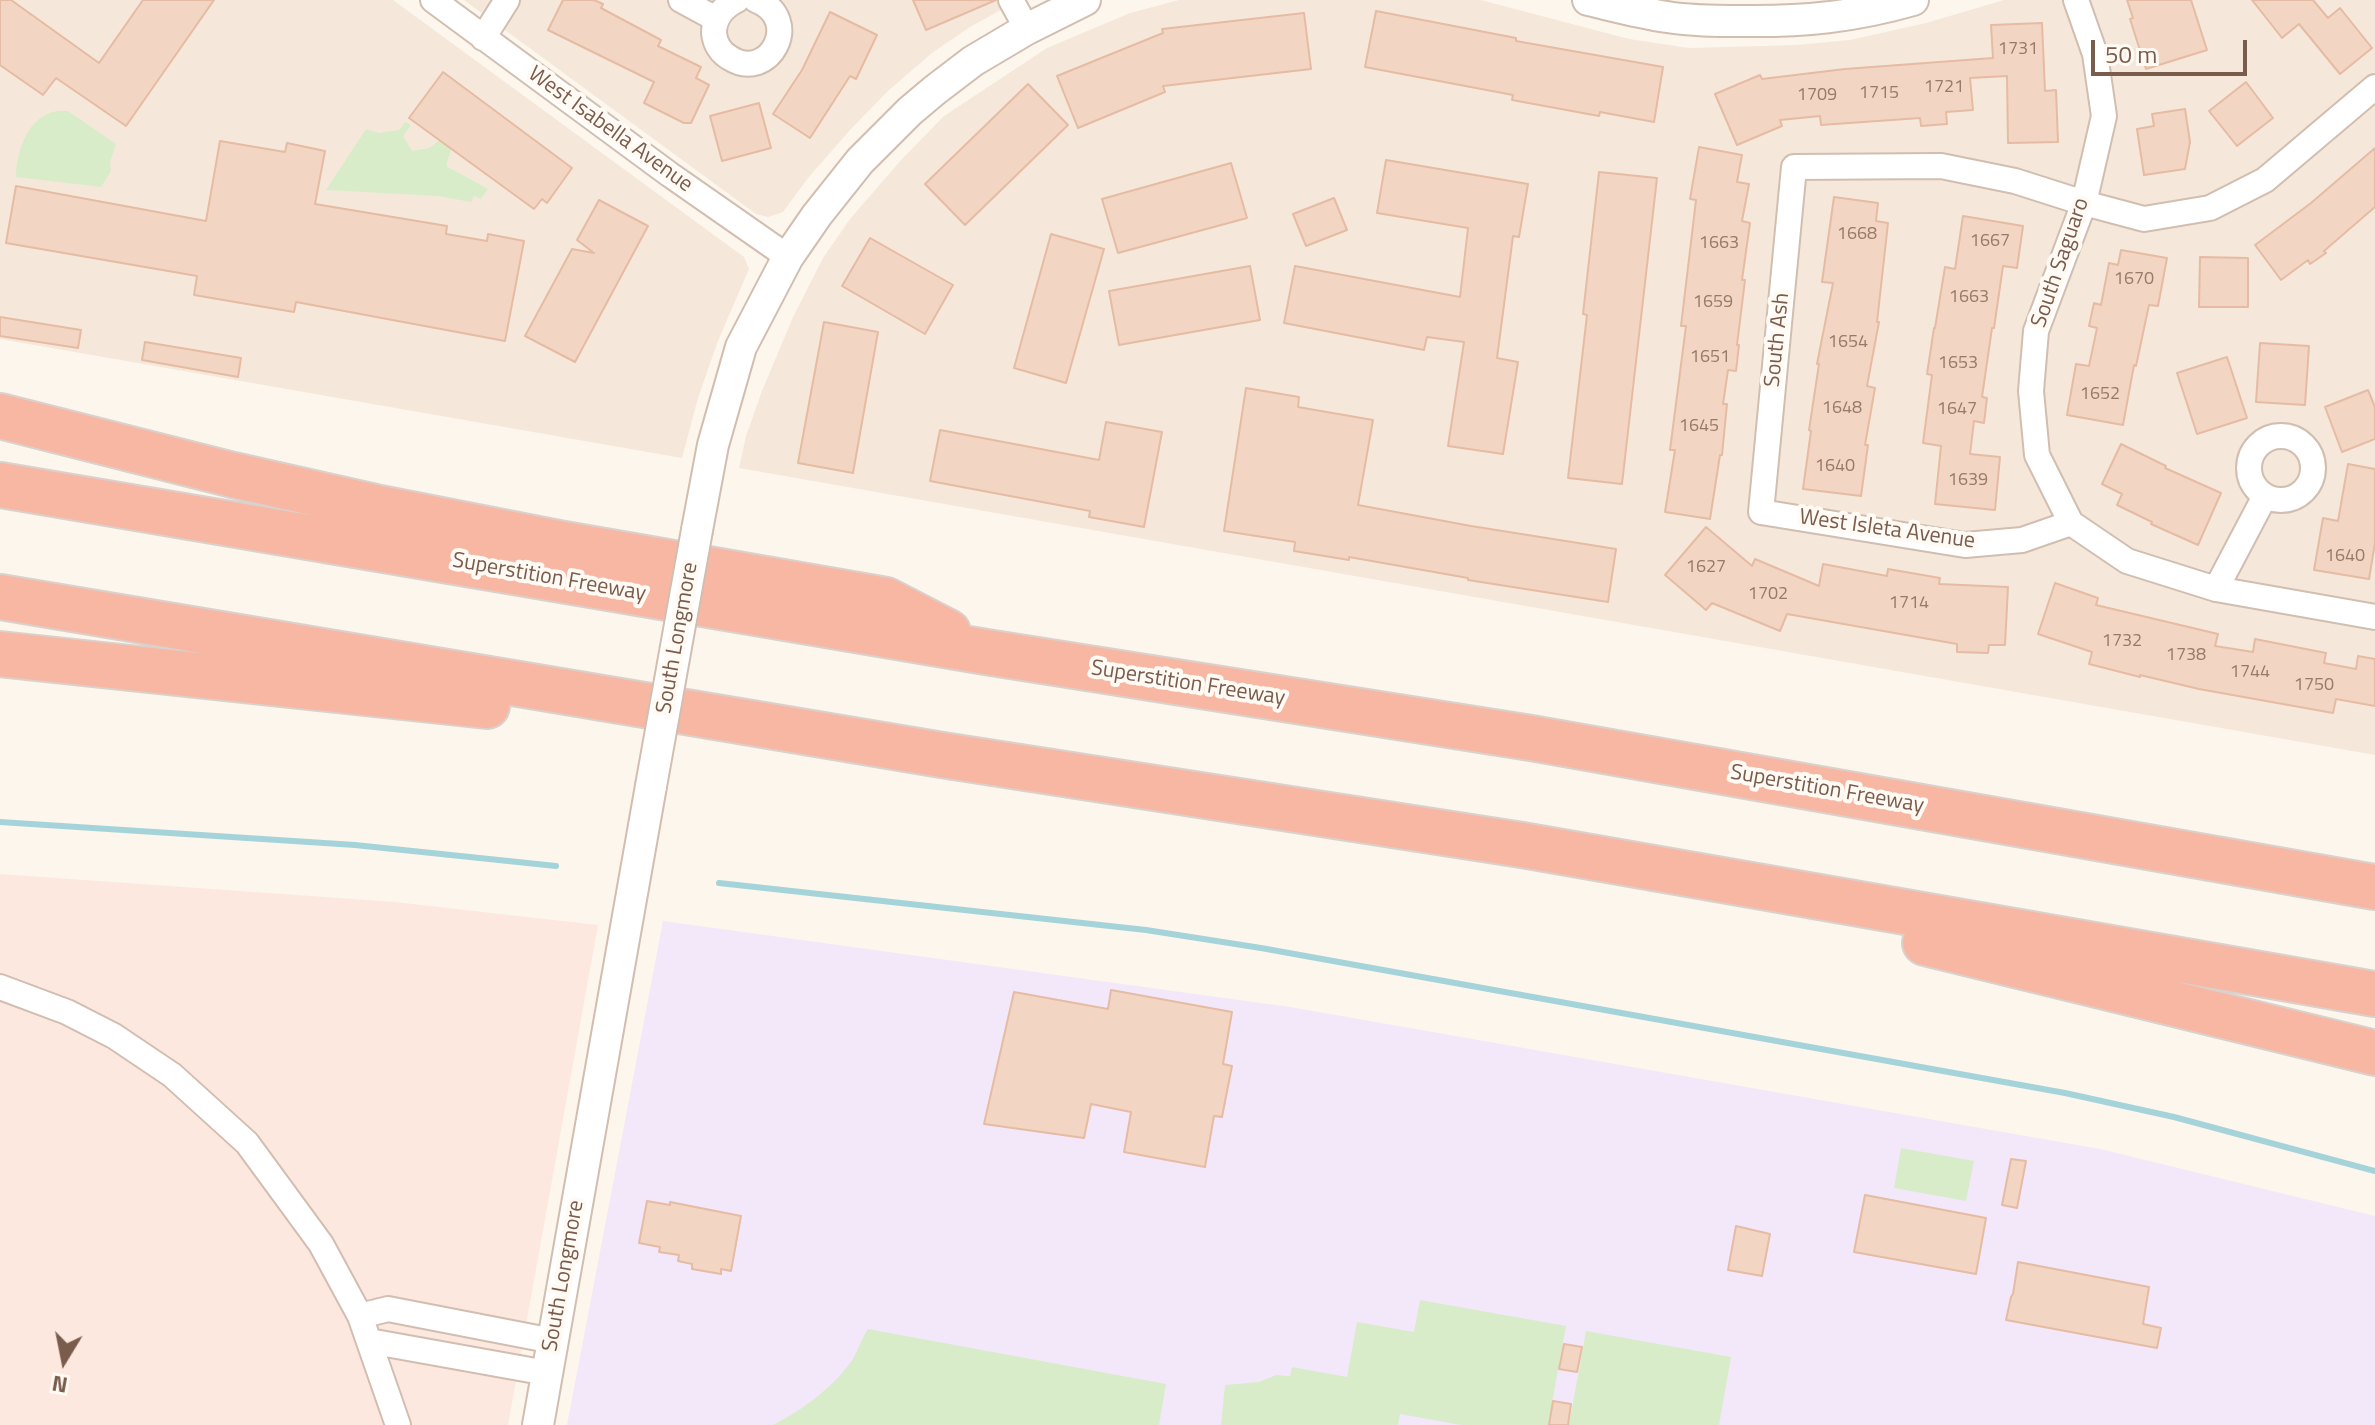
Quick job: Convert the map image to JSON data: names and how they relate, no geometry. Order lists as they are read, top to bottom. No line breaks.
{"streets":{"highway":["Superstition Freeway"],"street":["West Isabella Avenue","South Saguaro","South Ash","West Isleta Avenue","South Longmore"]},"crossings":[["West Isabella Avenue","South Longmore"],["South Saguaro","South Ash"],["South Saguaro","West Isleta Avenue"],["South Ash","West Isleta Avenue"]],"house_numbers":["1731","1721","1715","1709","1668","1667","1663","1670","1663","1659","1654","1651","1653","1652","1648","1647","1645","1640","1639","1640","1627","1702","1714","1732","1738","1744","1750"],"scale_bar":"50 m","north":"bottom"}
